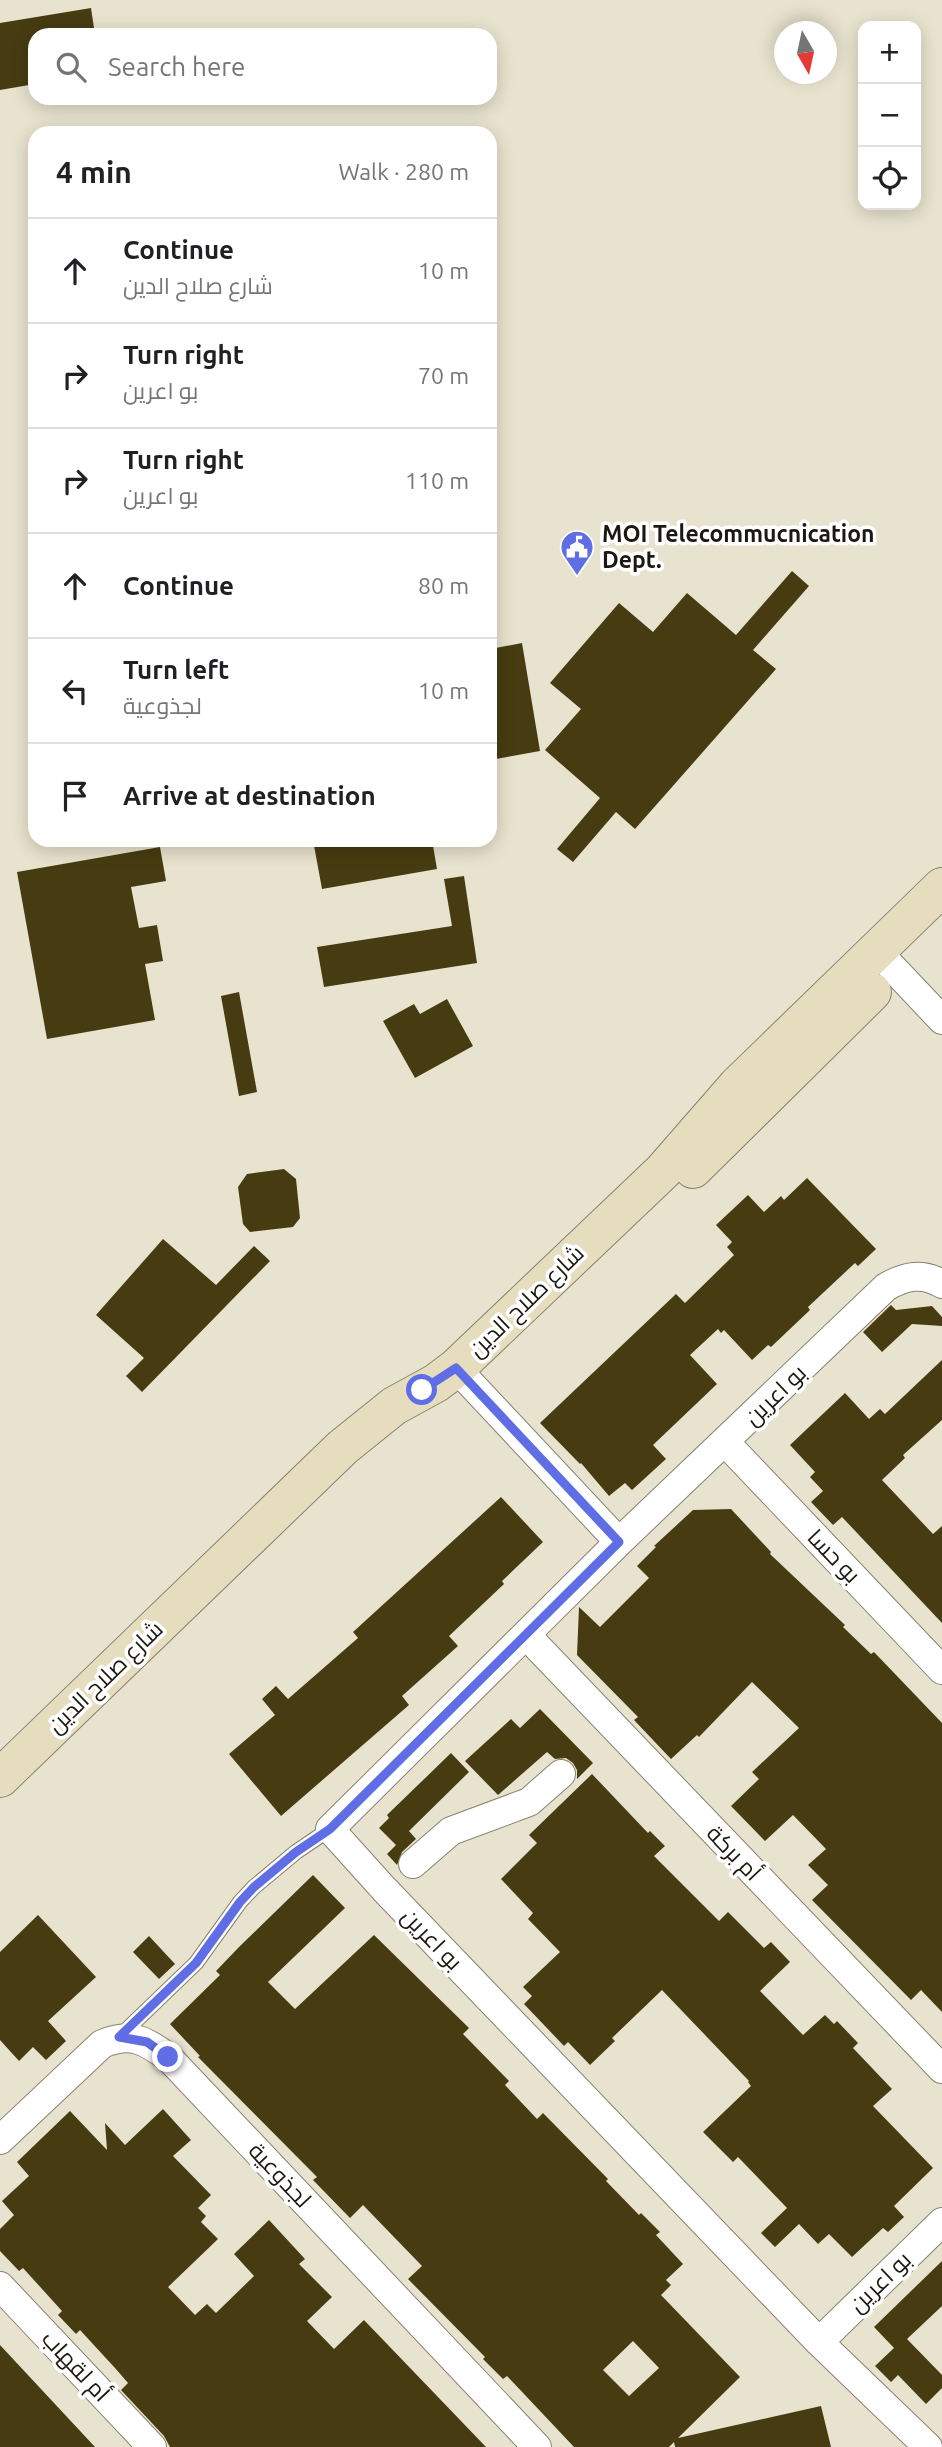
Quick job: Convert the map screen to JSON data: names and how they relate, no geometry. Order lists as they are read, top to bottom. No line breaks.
{"streets":{"street":["شارع صلاح الدين","بو اعرين","بو حسا","أم بركة","لجذوعية","أم لقهاب"]},"crossings":[["بو اعرين","بو حسا"],["بو اعرين","أم بركة"]],"places":{"public building":["MOI Telecommucnication Dept."]},"north":"bottom","page":{"map_buttons":["+","−"],"search":"Search here","heading":["4 min","Walk · 280 m"],"list":[["Continue","شارع صلاح الدين","10 m"],["Turn right","بو اعرين","70 m"],["Turn right","بو اعرين","110 m"],["Continue","80 m"],["Turn left","لجذوعية","10 m"],"Arrive at destination"]}}
